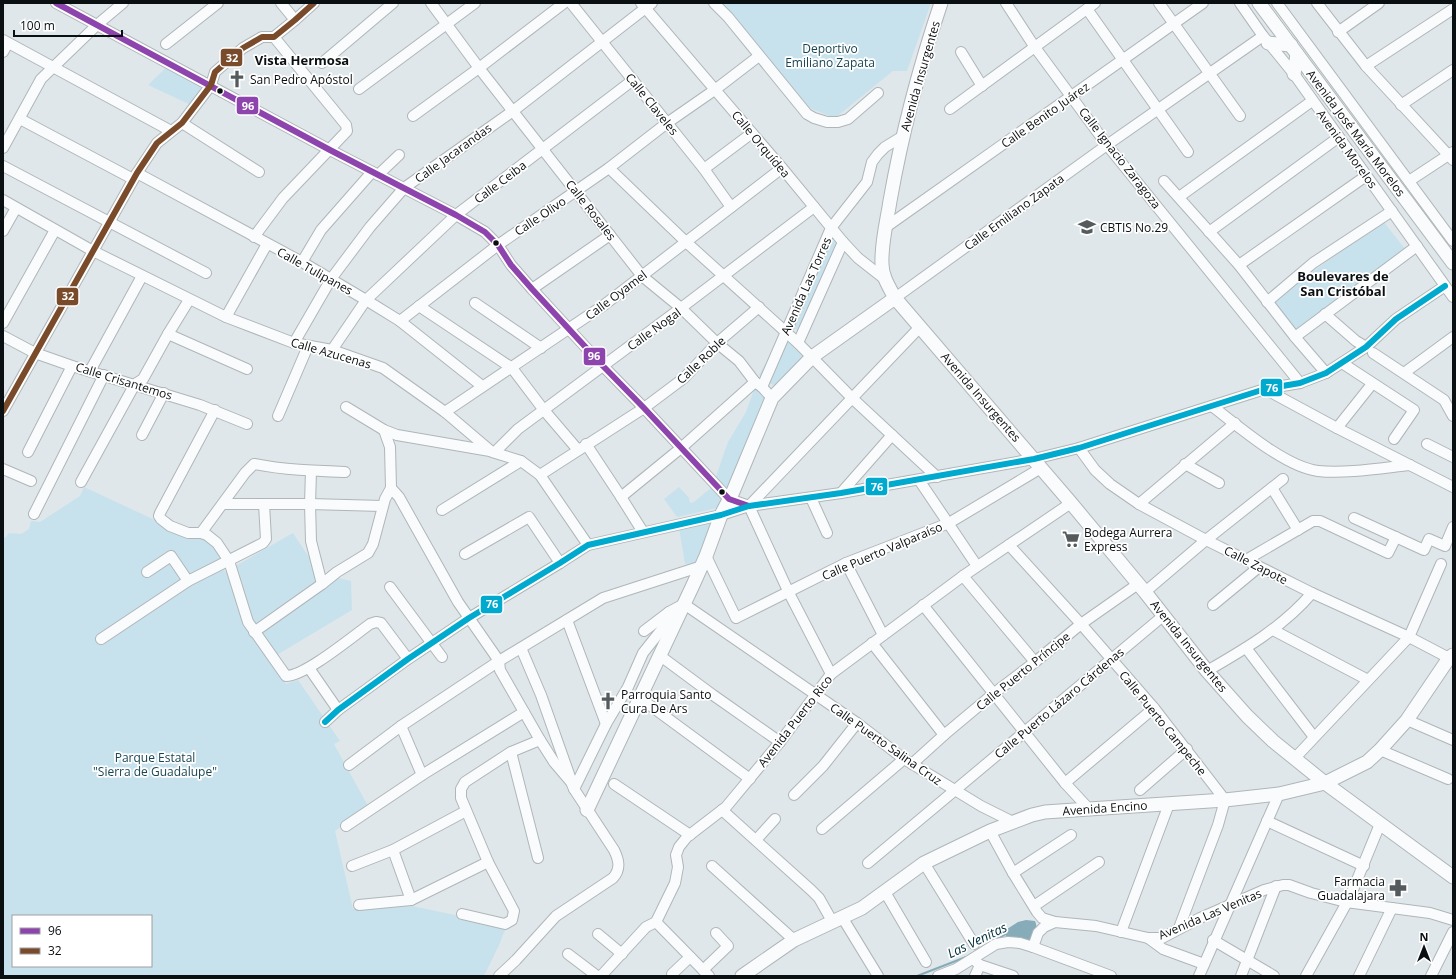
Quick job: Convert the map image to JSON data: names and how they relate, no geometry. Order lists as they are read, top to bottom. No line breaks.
{"streets":{"main road":["Avenida Insurgentes","Avenida José María Morelos","Calle Emiliano Zapata","Avenida Encino"],"street":["Calle Claveles","Calle Benito Juárez","Calle Orquídea","Avenida Morelos","Calle Jacarandas","Calle Ignacio Zaragoza","Calle Ceiba","Calle Rosales","Calle Olivo","Calle Tulipanes","Avenida Las Torres","Calle Oyamel","Calle Nogal","Calle Azucenas","Calle Roble","Calle Crisantemos","Calle Puerto Valparaíso","Calle Zapote","Calle Puerto Príncipe","Calle Puerto Lázaro Cárdenas","Avenida Puerto Rico","Calle Puerto Campeche","Calle Puerto Salina Cruz","Avenida Las Venitas"]},"crossings":[["Avenida Insurgentes","Calle Benito Juárez"],["Avenida Insurgentes","Calle Orquídea"],["Avenida Insurgentes","Calle Emiliano Zapata"],["Avenida Insurgentes","Avenida Las Torres"],["Avenida Insurgentes","Calle Puerto Valparaíso"],["Avenida Insurgentes","Calle Puerto Príncipe"],["Avenida Insurgentes","Calle Puerto Lázaro Cárdenas"],["Avenida Insurgentes","Avenida Puerto Rico"],["Avenida Insurgentes","Avenida Encino"],["Calle Claveles","Calle Jacarandas"],["Calle Claveles","Calle Ceiba"],["Calle Claveles","Calle Olivo"],["Calle Claveles","Calle Oyamel"],["Calle Benito Juárez","Calle Ignacio Zaragoza"],["Calle Orquídea","Calle Jacarandas"],["Calle Orquídea","Calle Olivo"],["Calle Orquídea","Avenida Las Torres"],["Calle Orquídea","Calle Oyamel"],["Calle Orquídea","Calle Nogal"],["Avenida Morelos","Calle Emiliano Zapata"],["Calle Jacarandas","Calle Rosales"],["Calle Jacarandas","Calle Tulipanes"],["Calle Jacarandas","Calle Azucenas"],["Calle Ignacio Zaragoza","Calle Emiliano Zapata"],["Calle Ceiba","Calle Rosales"],["Calle Ceiba","Calle Tulipanes"],["Calle Ceiba","Calle Azucenas"],["Calle Rosales","Calle Emiliano Zapata"],["Calle Rosales","Calle Olivo"],["Calle Rosales","Avenida Las Torres"],["Calle Rosales","Calle Oyamel"],["Calle Rosales","Calle Nogal"],["Calle Rosales","Calle Roble"],["Calle Olivo","Calle Tulipanes"],["Calle Tulipanes","Calle Oyamel"],["Calle Oyamel","Calle Azucenas"],["Calle Nogal","Calle Azucenas"],["Calle Azucenas","Calle Roble"],["Calle Zapote","Calle Puerto Príncipe"],["Calle Zapote","Avenida Encino"],["Calle Puerto Príncipe","Calle Puerto Campeche"],["Calle Puerto Príncipe","Calle Puerto Salina Cruz"],["Calle Puerto Lázaro Cárdenas","Calle Puerto Campeche"],["Calle Puerto Lázaro Cárdenas","Calle Puerto Salina Cruz"],["Avenida Puerto Rico","Calle Puerto Campeche"],["Avenida Puerto Rico","Calle Puerto Salina Cruz"],["Calle Puerto Campeche","Avenida Encino"],["Calle Puerto Salina Cruz","Avenida Encino"]],"districts":["Vista Hermosa","Boulevares de San Cristóbal"],"water":["Las Venitas"],"parks":["Deportivo Emiliano Zapata","Parque Estatal \"Sierra de Guadalupe\""],"places":{"church":["San Pedro Apóstol","Parroquia Santo Cura De Ars"],"school or university":["CBTIS No.29"],"supermarket":["Bodega Aurrera Express"],"pharmacy":["Farmacia Guadalajara"]},"lines":["transit line 96","transit line 32","transit line 76"],"legend":["96","32"],"scale_bar":"100 m","north":"top"}
